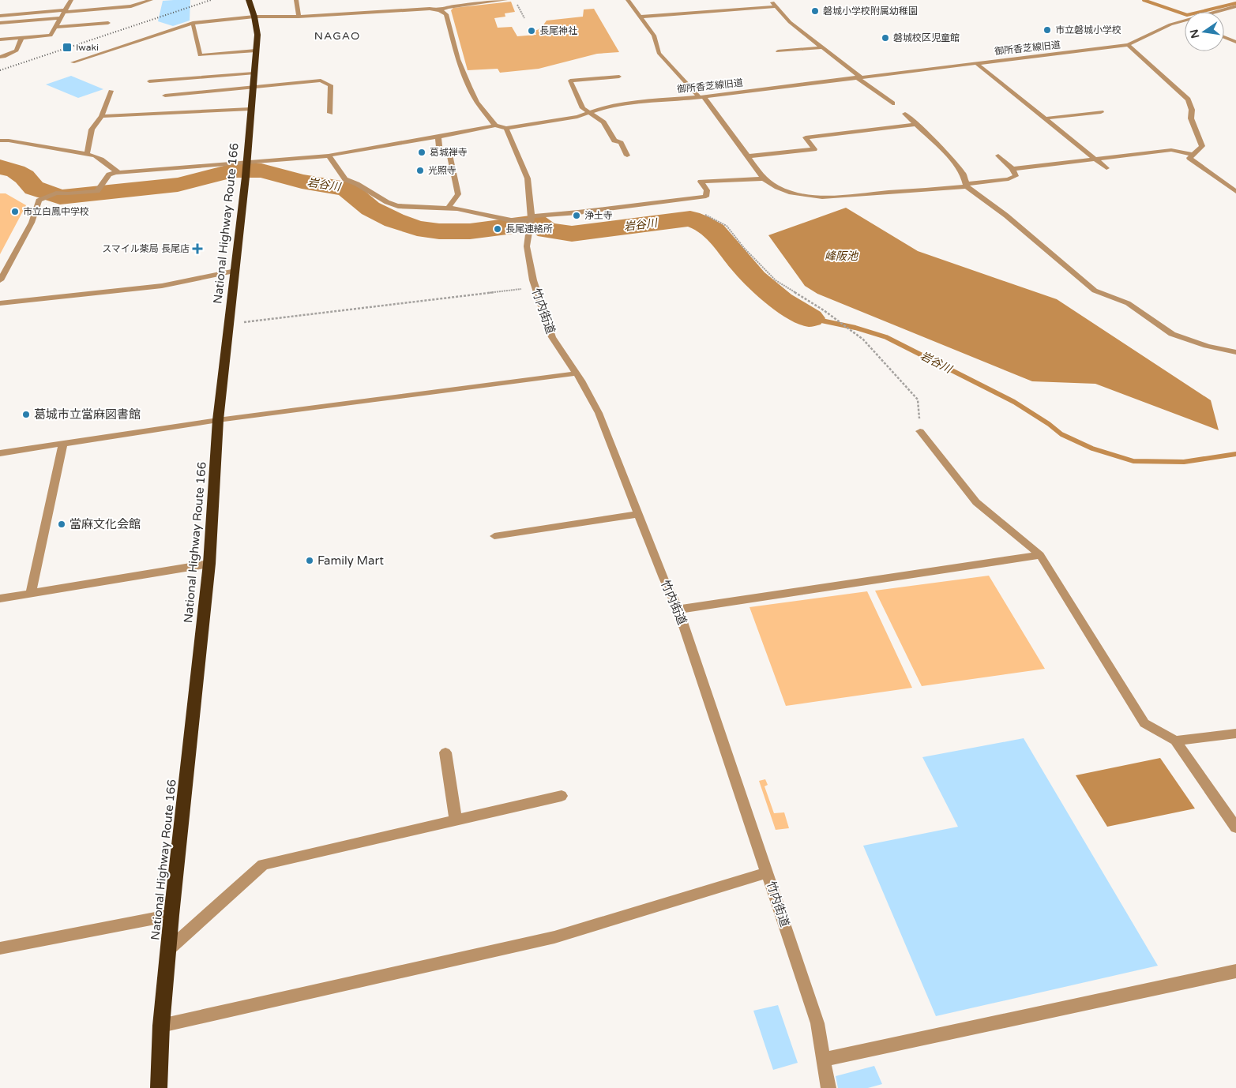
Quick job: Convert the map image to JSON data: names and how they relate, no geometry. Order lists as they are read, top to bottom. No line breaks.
{"streets":{"highway":["National Highway Route 166"],"street":["御所香芝線旧道","竹内街道"]},"crossings":[["御所香芝線旧道","竹内街道"]],"districts":["NAGAO"],"water":["岩谷川","峰阪池"],"places":{"other":["磐城小学校附属幼稚園","市立磐城小学校","長尾神社","磐城校区児童館","葛城禅寺","光照寺","市立白鳳中学校","浄土寺","長尾連絡所","葛城市立當麻図書館","當麻文化会館","Family Mart"],"transit":["Iwaki"],"health":["スマイル薬局 長尾店"]},"north":"left"}
